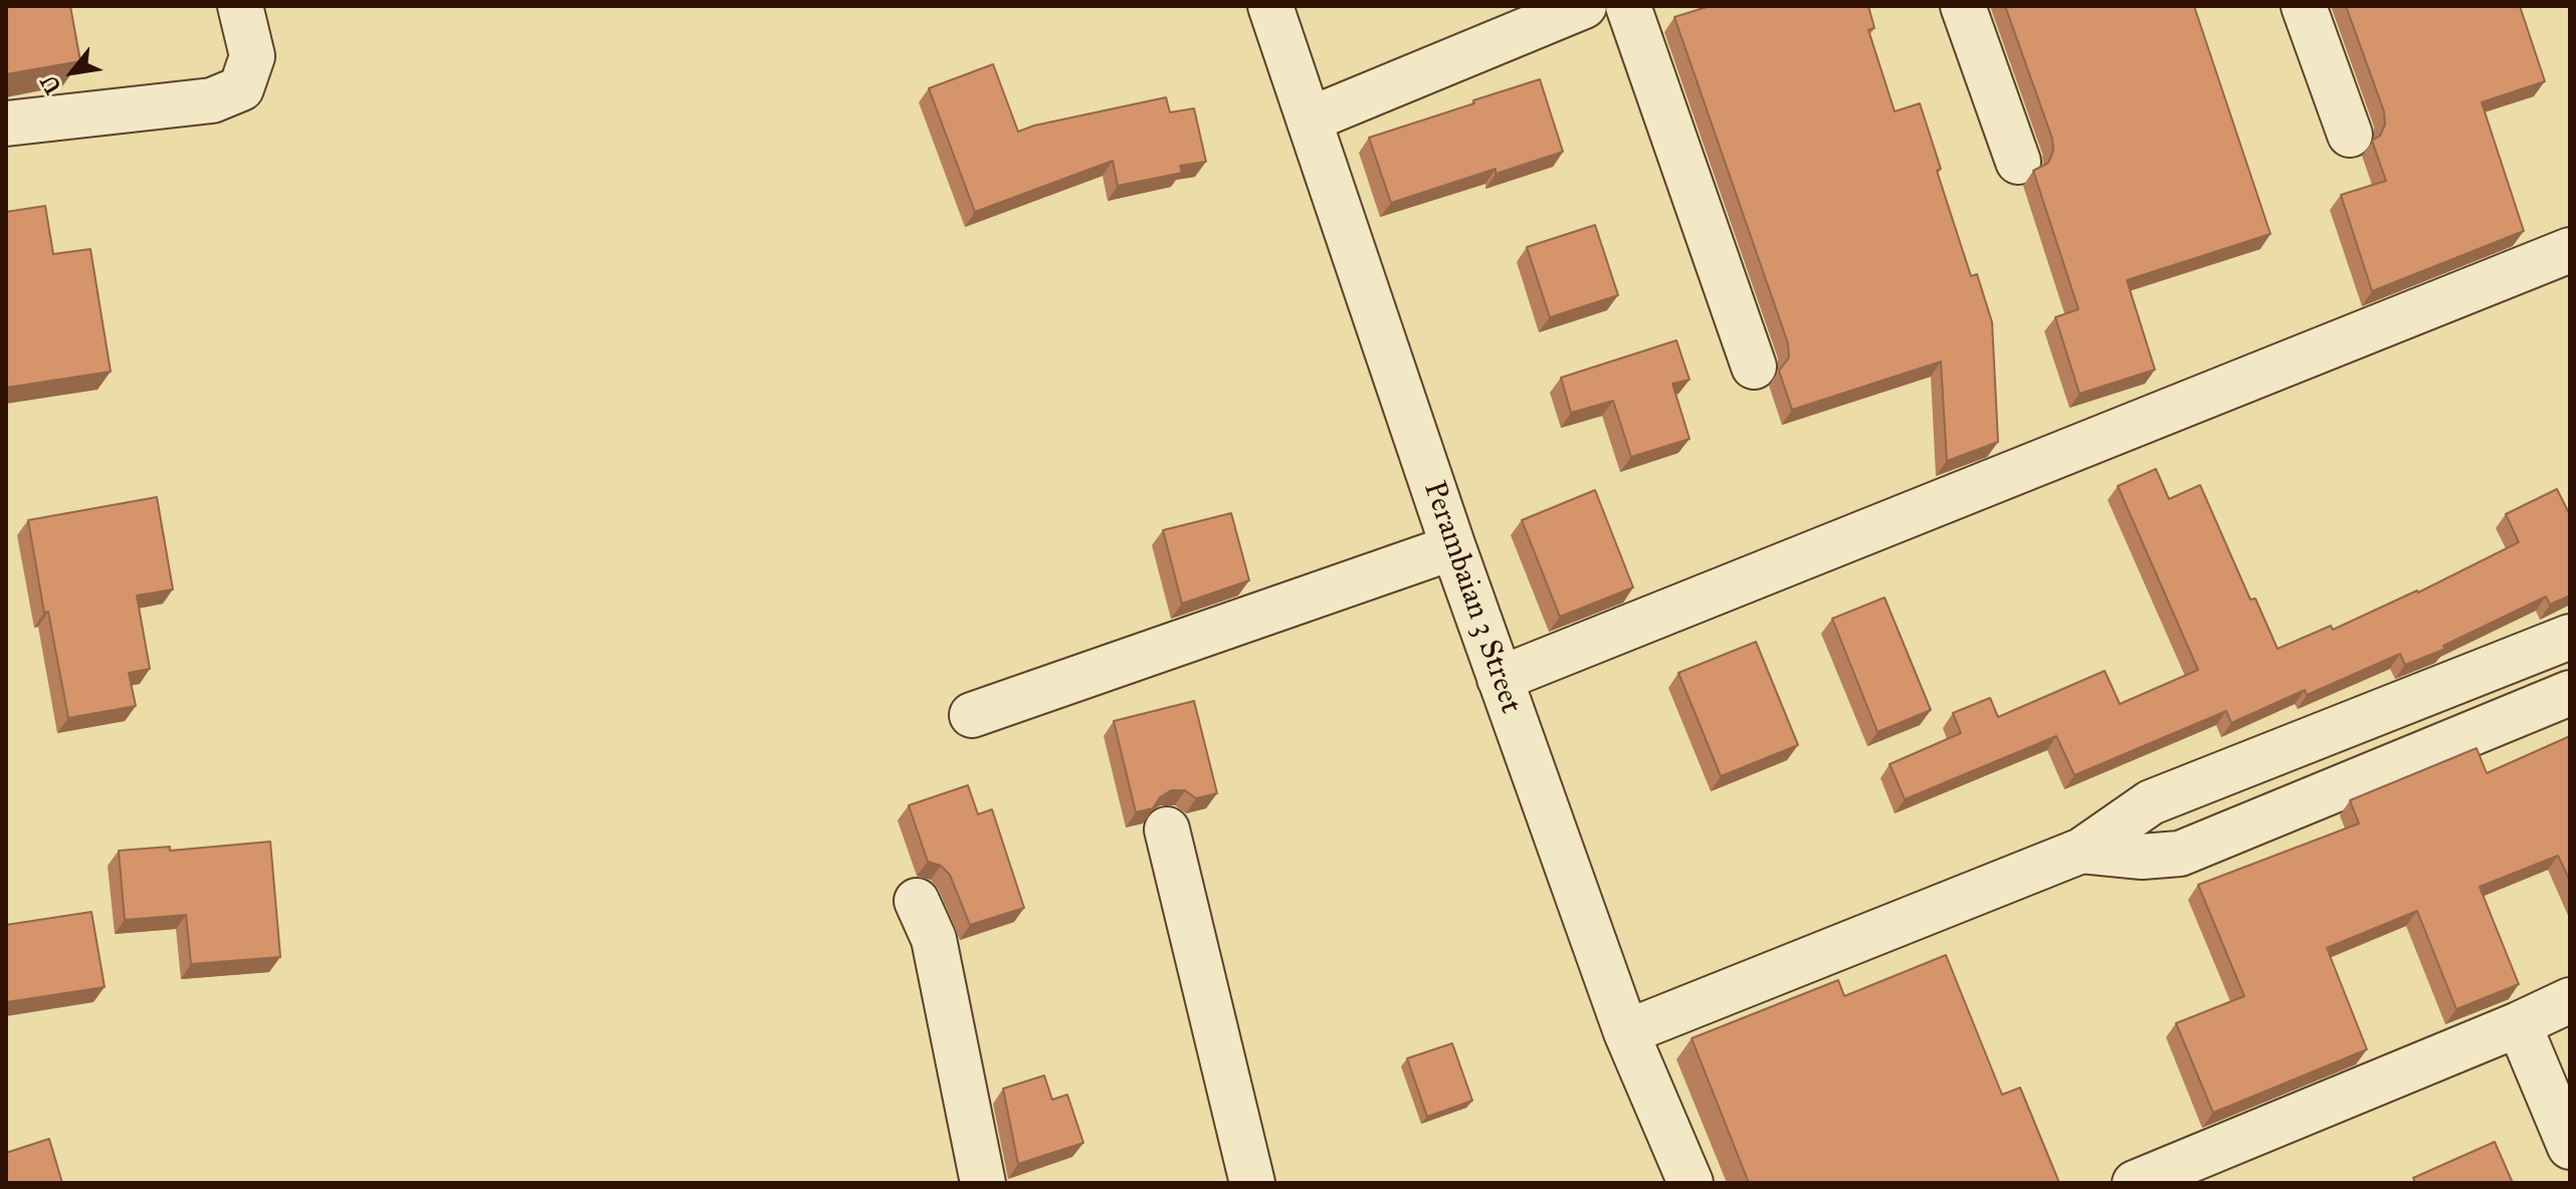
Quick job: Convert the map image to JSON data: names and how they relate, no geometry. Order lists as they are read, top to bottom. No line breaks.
{"streets":{"street":["Perambaian 3 Street"]},"north":"bottom left"}
